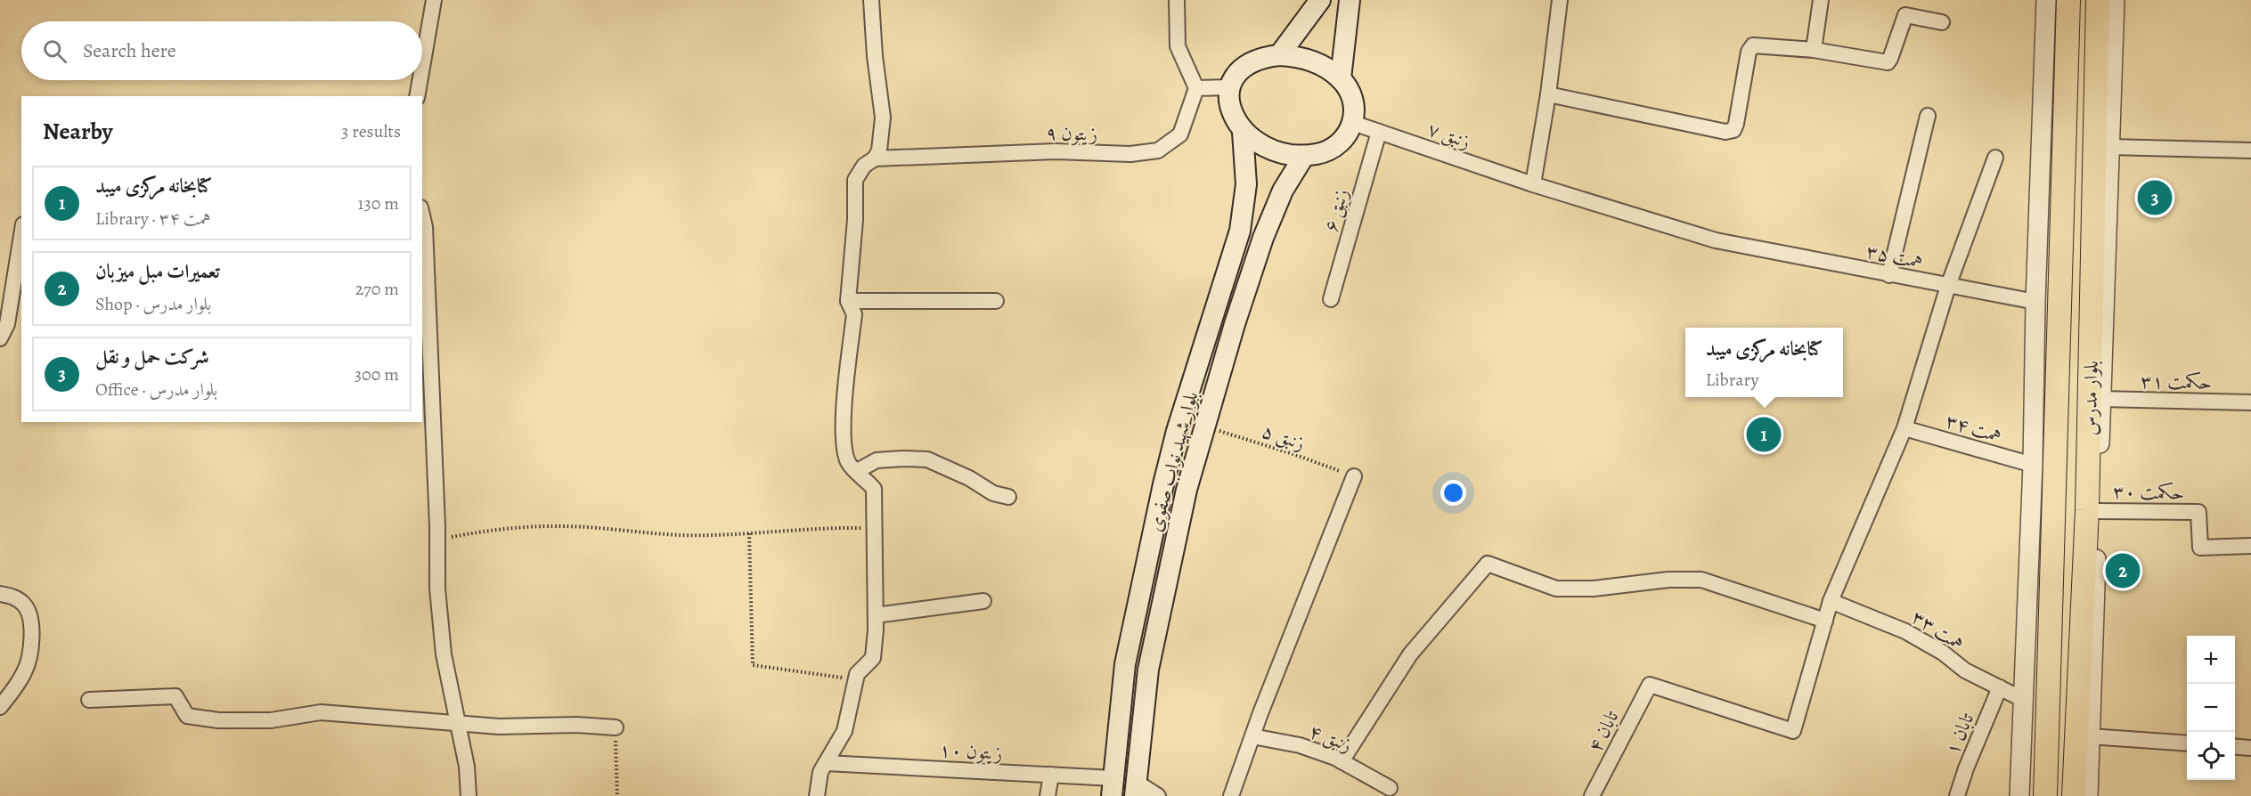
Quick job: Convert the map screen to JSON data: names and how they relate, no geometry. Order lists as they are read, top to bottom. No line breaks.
{"streets":{"main road":["بلوار مدرس","بلوار شهید نواب صفوی"],"street":["زیتون ۹","زنبق ۷","زنبق ۶","همت ۳۵","حکمت ۳۱","همت ۳۴","حکمت ۳۰","همت ۳۳","تابان ۴","تابان ۱","زنبق ۴","زیتون ۱۰"],"path":["زنبق ۵"]},"crossings":[["زنبق ۷","زنبق ۶"],["زنبق ۷","همت ۳۵"],["زنبق ۷","بلوار شهید نواب صفوی"],["زنبق ۵","بلوار شهید نواب صفوی"],["بلوار شهید نواب صفوی","زیتون ۱۰"],["همت ۳۳","تابان ۱"]],"page":{"search":"Search here","heading":["Nearby","3 results"],"list":[{"mark":"1","name":"کتابخانه مرکزی میبد","note":"Library · همت ۳۴","value":"130 m"},{"mark":"2","name":"تعمیرات مبل میزبان","note":"Shop · بلوار مدرس","value":"270 m"},{"mark":"3","name":"شرکت حمل و نقل","note":"Office · بلوار مدرس","value":"300 m"}],"pins":["3","1","2"],"popup":["کتابخانه مرکزی میبد","Library"],"map_buttons":["+","−"]}}
